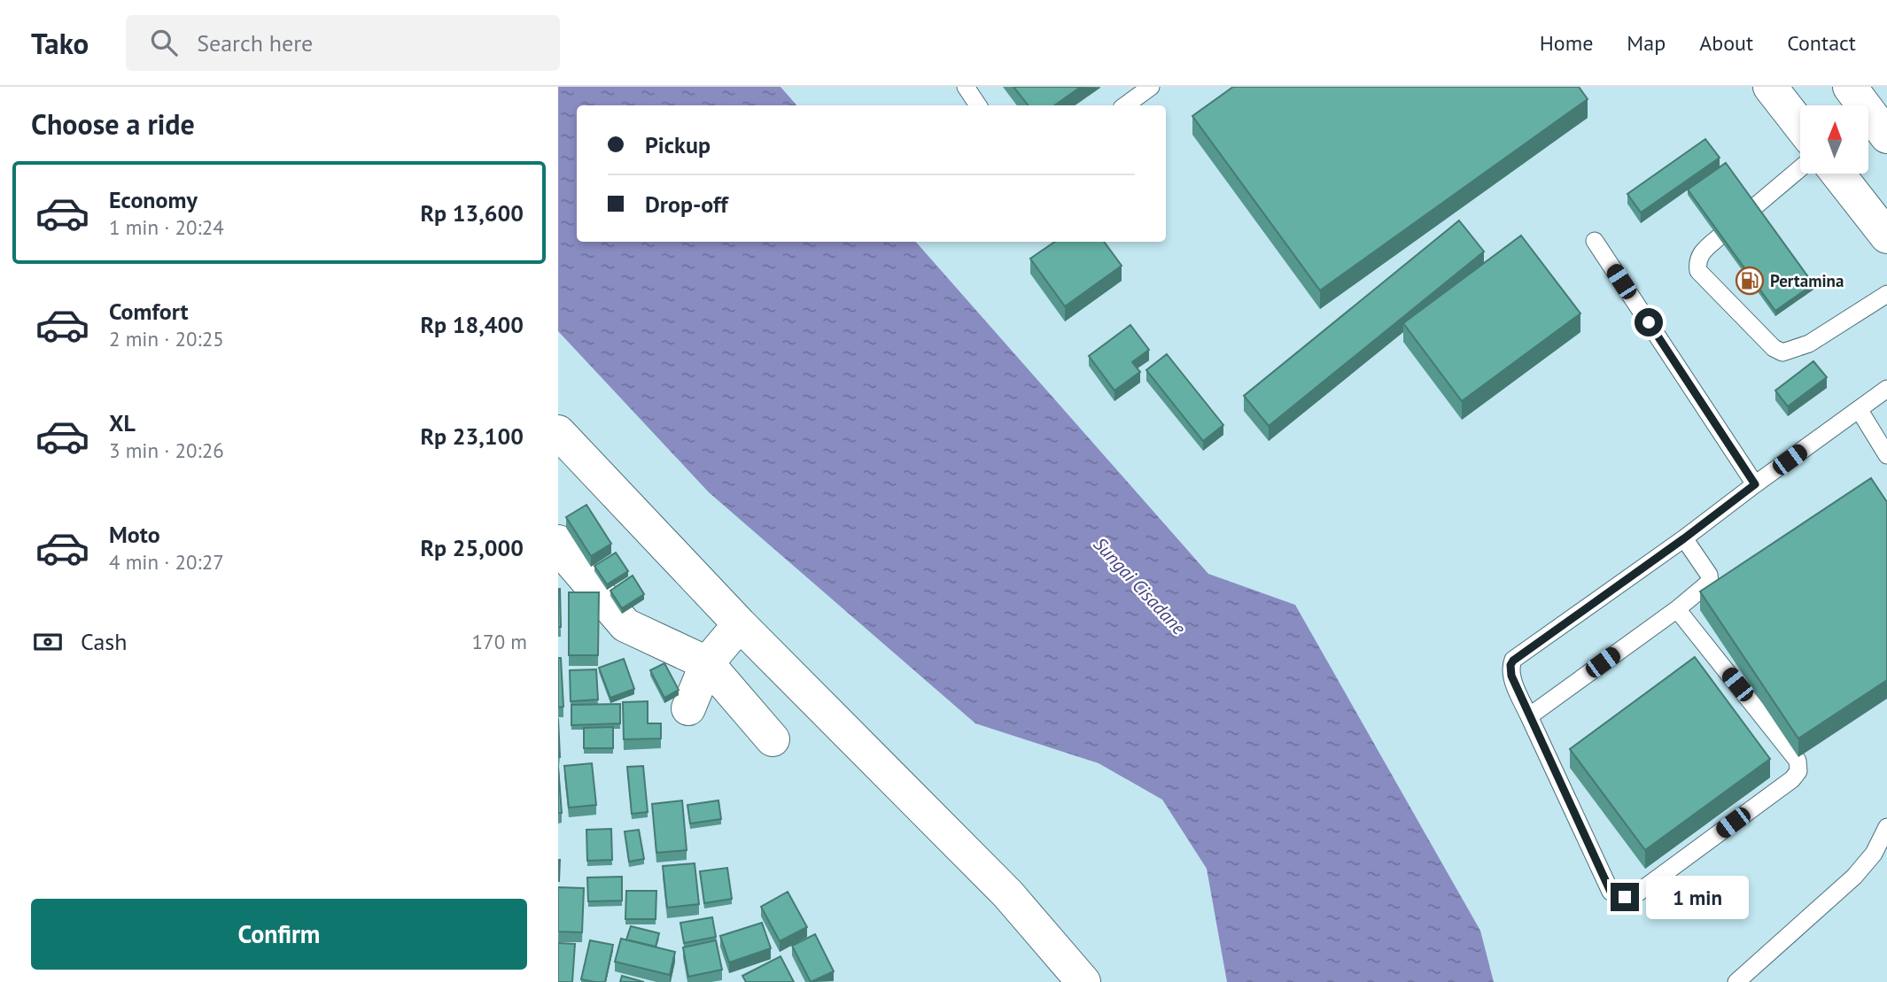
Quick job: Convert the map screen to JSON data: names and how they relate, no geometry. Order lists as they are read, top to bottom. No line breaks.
{"water":["Sungai Cisadane"],"places":{"fuel station":["Pertamina"]},"north":"top","page":{"header":"Tako","search":"Search here","nav":["Home","Map","About","Contact"],"heading":"Choose a ride","banner":["Pickup","Drop-off"],"list":[{"name":"Economy","note":"1 min · 20:24","value":"Rp 13,600"},{"name":"Comfort","note":"2 min · 20:25","value":"Rp 18,400"},{"name":"XL","note":"3 min · 20:26","value":"Rp 23,100"},{"name":"Moto","note":"4 min · 20:27","value":"Rp 25,000"}],"pay":["Cash","170 m"],"bubble":"1 min","buttons":"Confirm"}}
